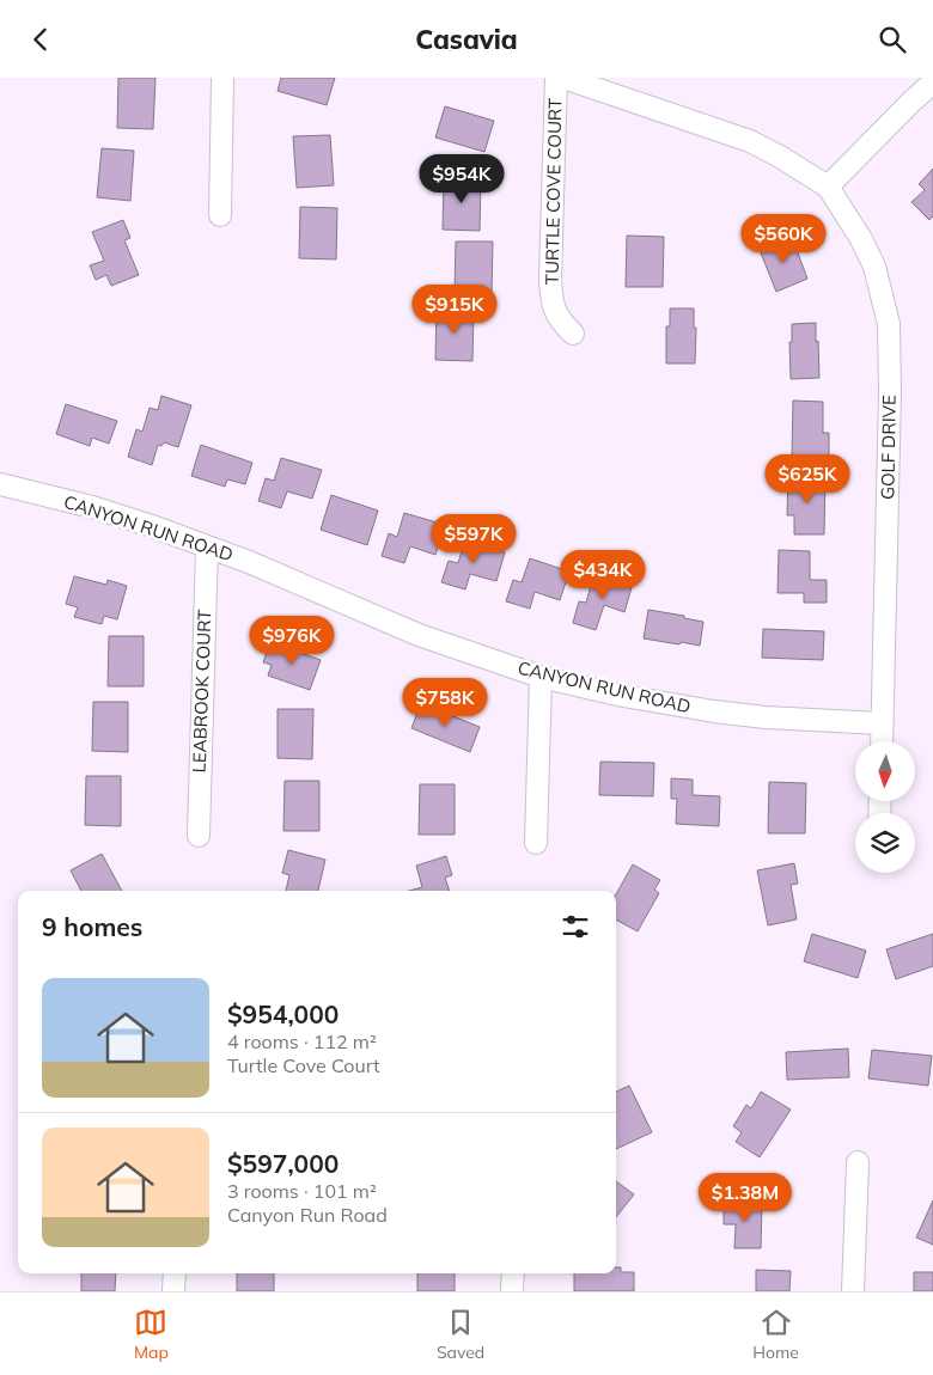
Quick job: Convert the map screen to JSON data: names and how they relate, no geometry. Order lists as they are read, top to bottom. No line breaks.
{"streets":{"street":["TURTLE COVE COURT","GOLF DRIVE","CANYON RUN ROAD","LEABROOK COURT"]},"crossings":[["GOLF DRIVE","CANYON RUN ROAD"],["CANYON RUN ROAD","LEABROOK COURT"]],"north":"bottom","page":{"header":"Casavia","price":["$954K","$560K","$915K","$625K","$597K","$434K","$976K","$758K","$1.38M"],"heading":"9 homes","list":[{"name":"$954,000","note":"4 rooms · 112 m² · Turtle Cove Court"},{"name":"$597,000","note":"3 rooms · 101 m² · Canyon Run Road"}],"tabs":["Map","Saved","Home"]}}
